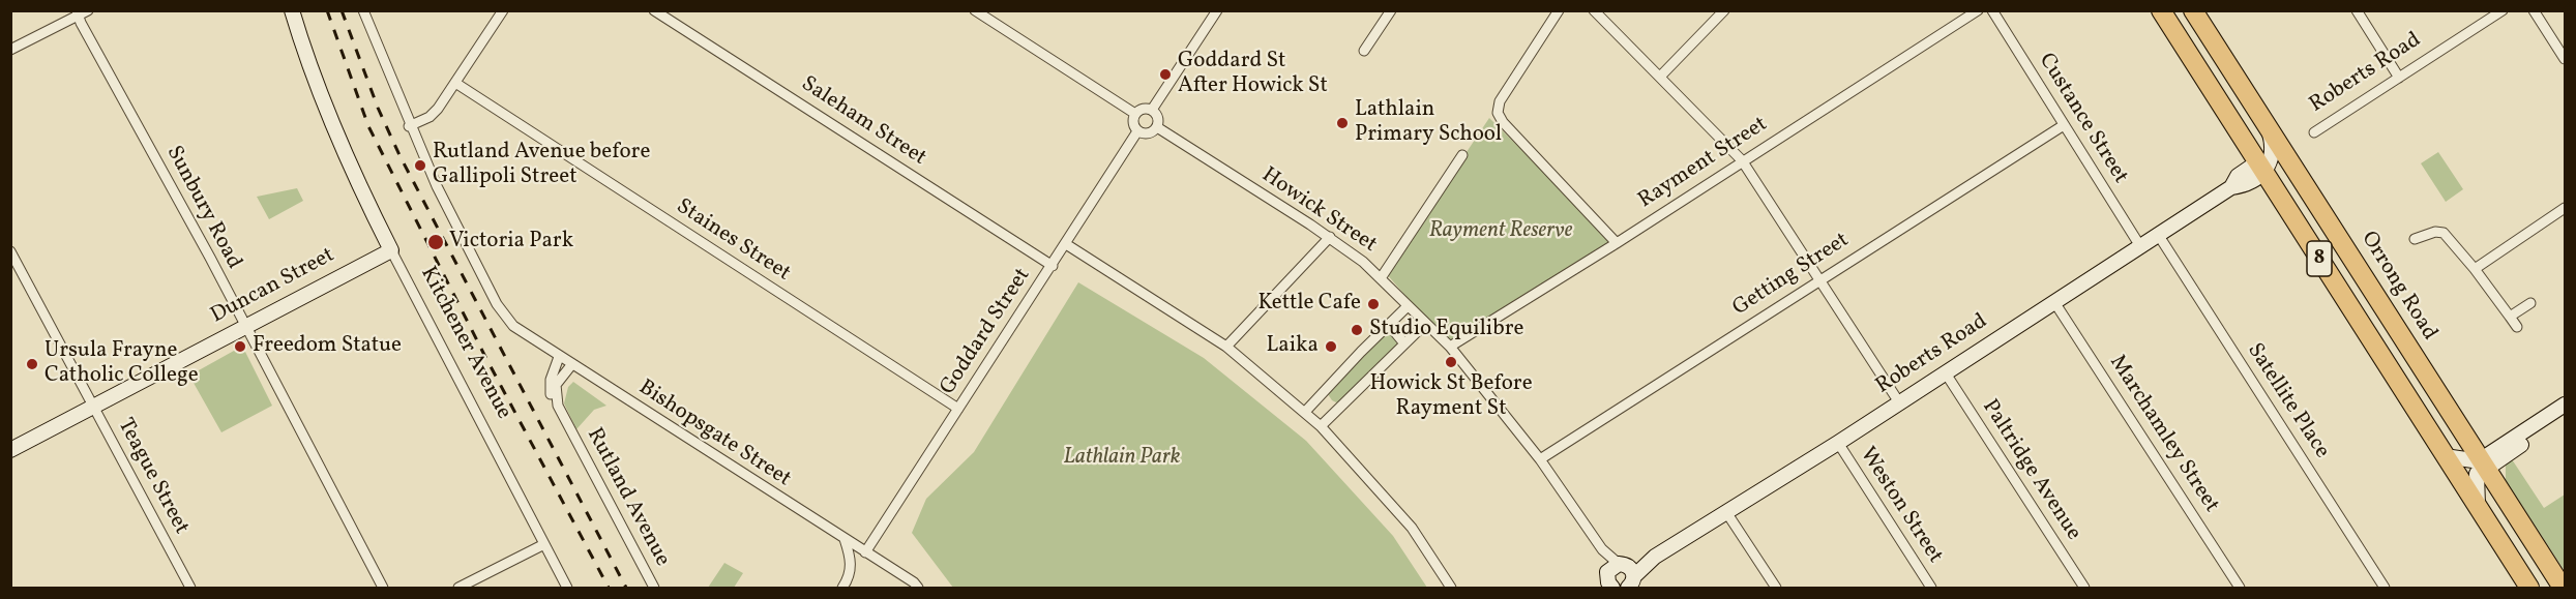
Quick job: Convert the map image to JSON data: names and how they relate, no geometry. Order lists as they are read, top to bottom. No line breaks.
{"streets":{"highway":["8","Orrong Road"],"main road":["Roberts Road","Duncan Street","Kitchener Avenue"],"street":["Custance Street","Saleham Street","Rayment Street","Sunbury Road","Howick Street","Staines Street","Getting Street","Goddard Street","Satellite Place","Bishopsgate Street","Marchamley Street","Paltridge Avenue","Teague Street","Rutland Avenue","Weston Street"]},"crossings":[["Roberts Road","Custance Street"],["Roberts Road","Howick Street"],["Roberts Road","8"],["Roberts Road","Satellite Place"],["Roberts Road","Marchamley Street"],["Roberts Road","Paltridge Avenue"],["Roberts Road","Weston Street"],["Custance Street","Getting Street"],["Saleham Street","Goddard Street"],["Rayment Street","Howick Street"],["Sunbury Road","Duncan Street"],["Howick Street","Getting Street"],["Howick Street","Goddard Street"],["Staines Street","Goddard Street"],["Duncan Street","Kitchener Avenue"],["Duncan Street","Teague Street"],["Goddard Street","Bishopsgate Street"],["Bishopsgate Street","Rutland Avenue"]],"parks":["Rayment Reserve","Lathlain Park"],"places":["Goddard St After Howick St","Lathlain Primary School","Rutland Avenue before Gallipoli Street","Victoria Park","Kettle Cafe","Studio Equilibre","Freedom Statue","Laika","Howick St Before Rayment St","Ursula Frayne Catholic College"]}
